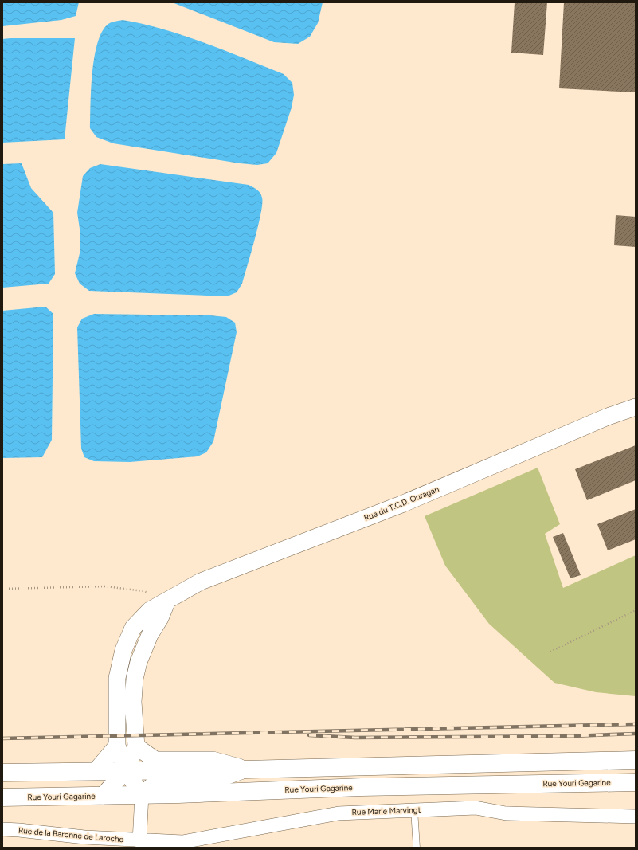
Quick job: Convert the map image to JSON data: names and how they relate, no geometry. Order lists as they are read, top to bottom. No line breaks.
{"streets":{"main road":["Rue Youri Gagarine"],"street":["Rue du T.C.D. Ouragan","Rue Marie Marvingt","Rue de la Baronne de Laroche"]},"crossings":[["Rue du T.C.D. Ouragan","Rue Youri Gagarine"],["Rue Marie Marvingt","Rue de la Baronne de Laroche"]]}
